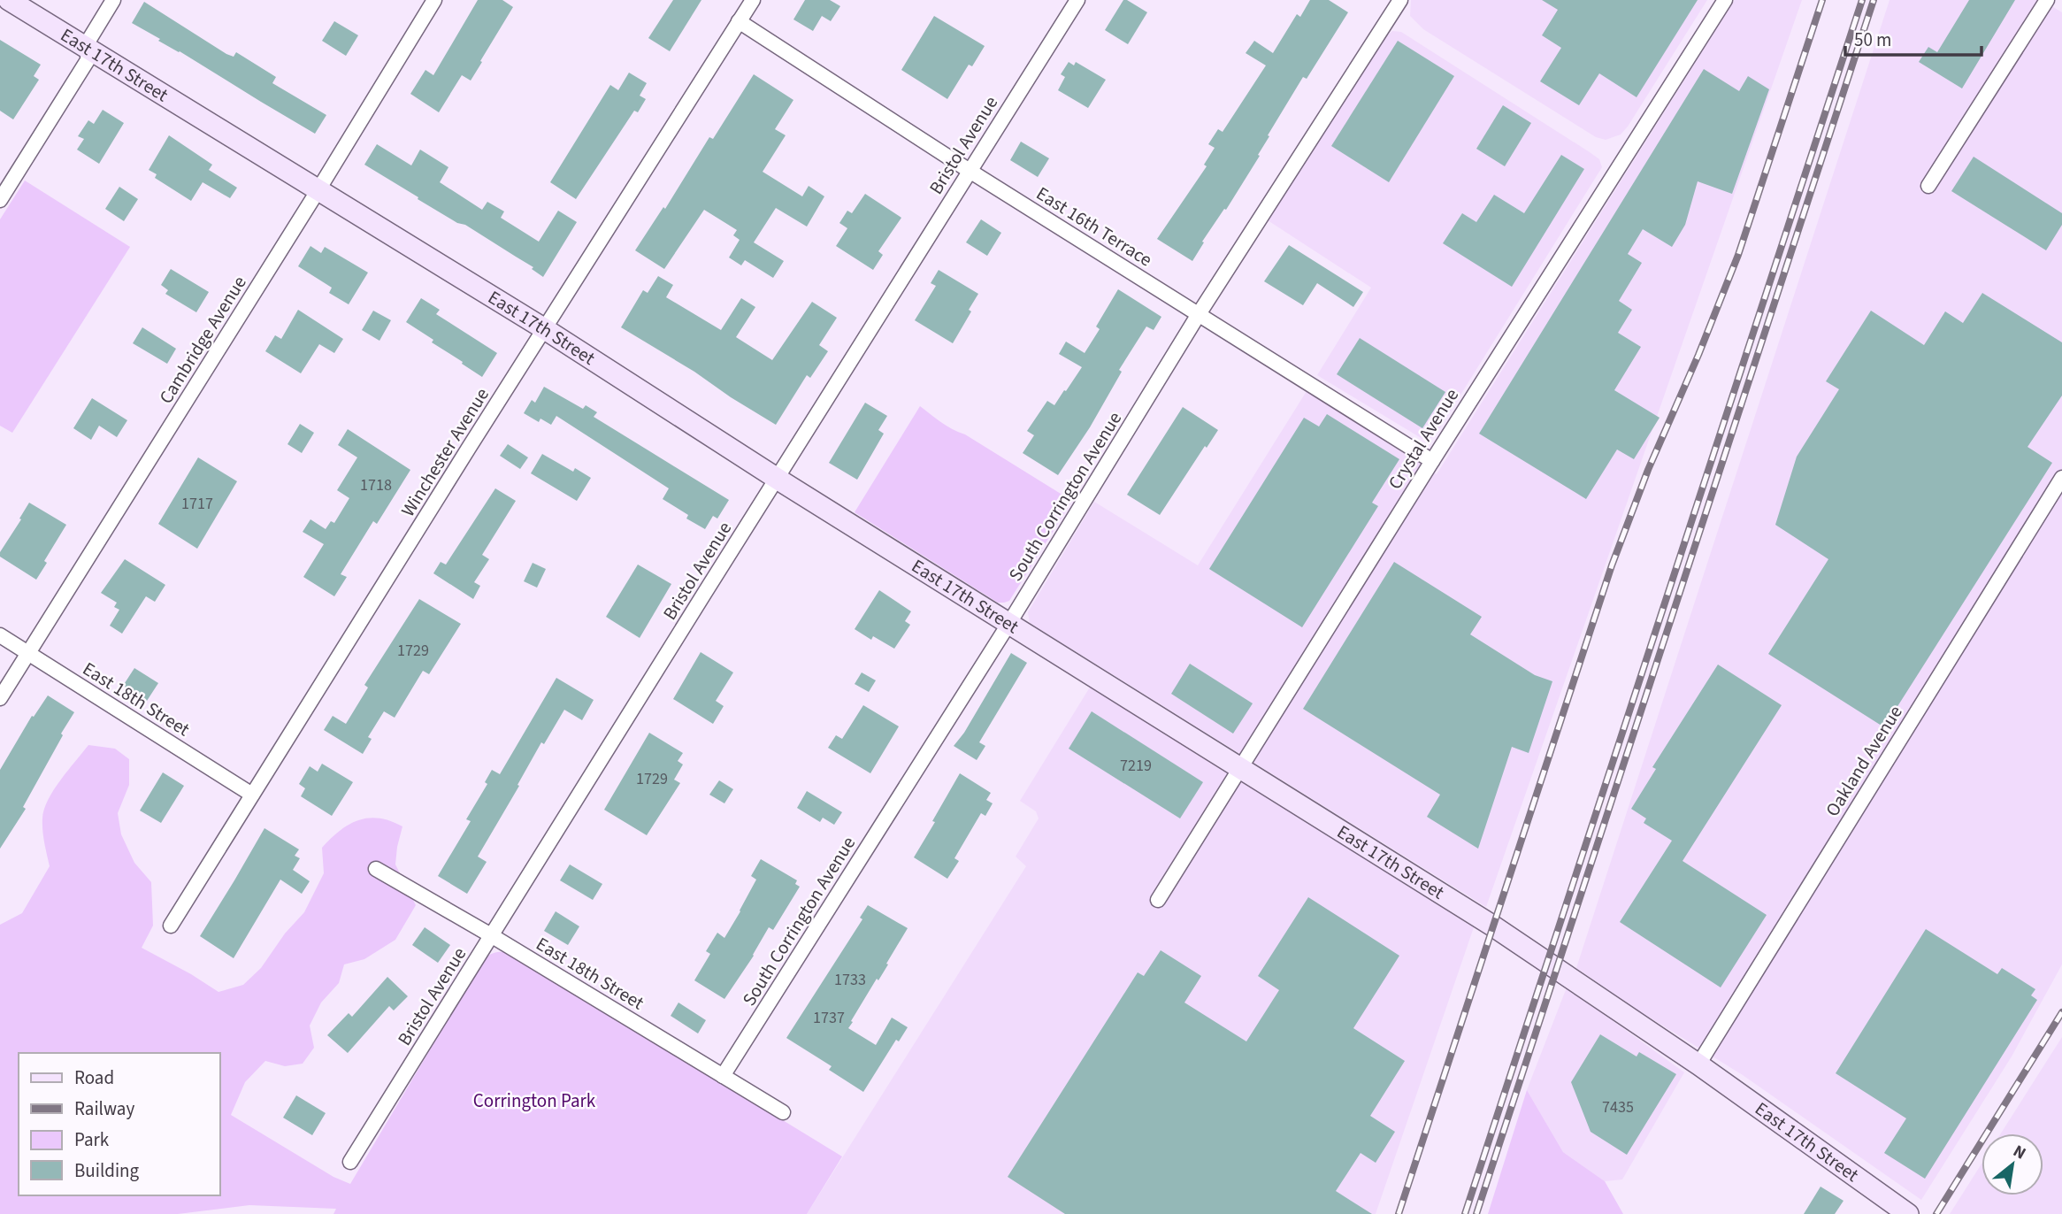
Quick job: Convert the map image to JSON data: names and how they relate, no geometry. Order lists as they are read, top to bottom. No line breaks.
{"streets":{"street":["East 17th Street","Bristol Avenue","East 16th Terrace","Cambridge Avenue","Crystal Avenue","Winchester Avenue","South Corrington Avenue","East 18th Street","Oakland Avenue"]},"crossings":[["East 17th Street","Bristol Avenue"],["East 17th Street","Cambridge Avenue"],["East 17th Street","Crystal Avenue"],["East 17th Street","Winchester Avenue"],["East 17th Street","South Corrington Avenue"],["East 17th Street","Oakland Avenue"],["Bristol Avenue","East 16th Terrace"],["Bristol Avenue","East 18th Street"],["East 16th Terrace","Crystal Avenue"],["East 16th Terrace","Winchester Avenue"],["East 16th Terrace","South Corrington Avenue"],["Cambridge Avenue","East 18th Street"],["Winchester Avenue","East 18th Street"],["South Corrington Avenue","East 18th Street"]],"parks":["Corrington Park"],"house_numbers":["1718","1717","1729","7219","1729","1733","1737","7435"],"legend":["Road","Railway","Park","Building"],"scale_bar":"50 m","north":"top right"}
